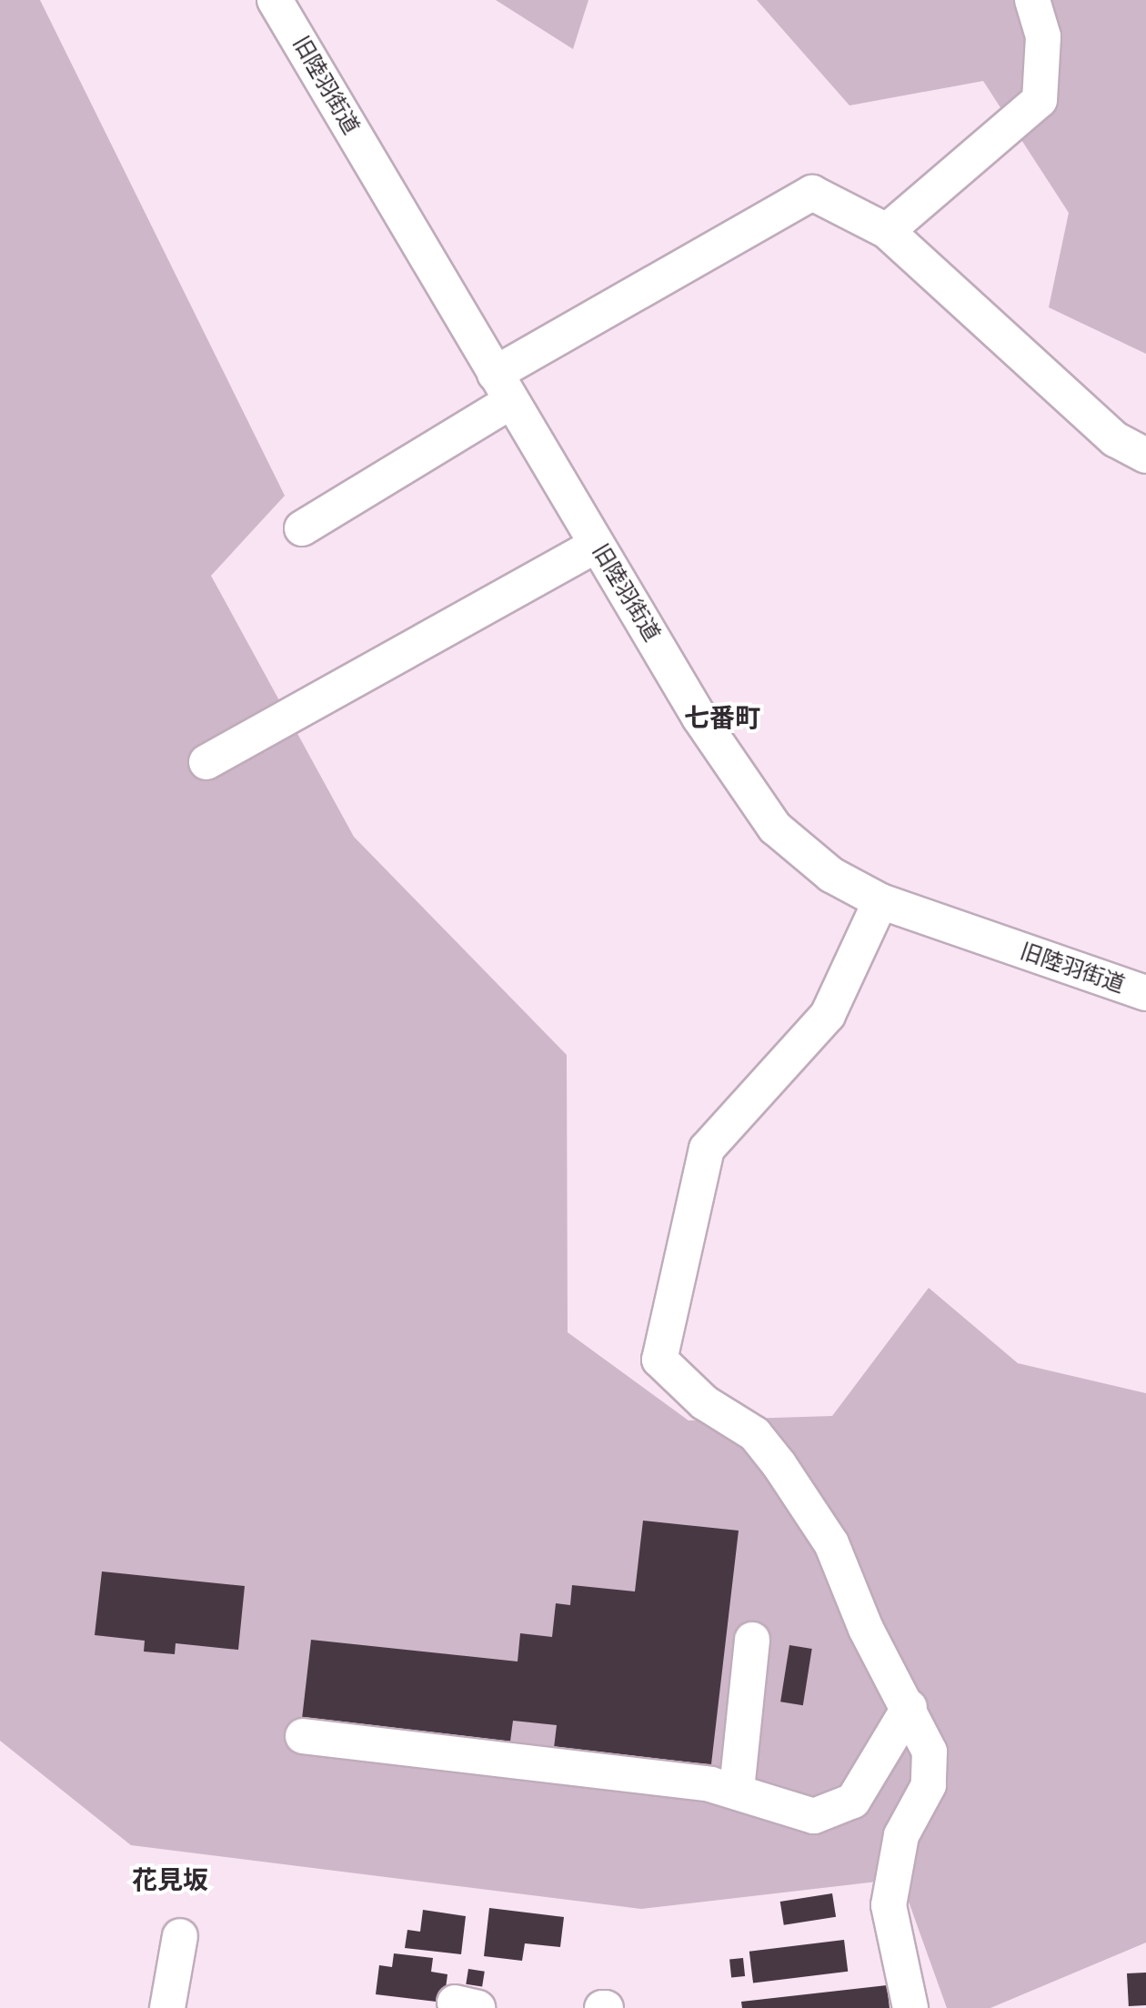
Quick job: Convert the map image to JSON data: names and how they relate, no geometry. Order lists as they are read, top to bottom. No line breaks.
{"streets":{"street":["旧陸羽街道"]},"districts":["七番町","花見坂"]}
